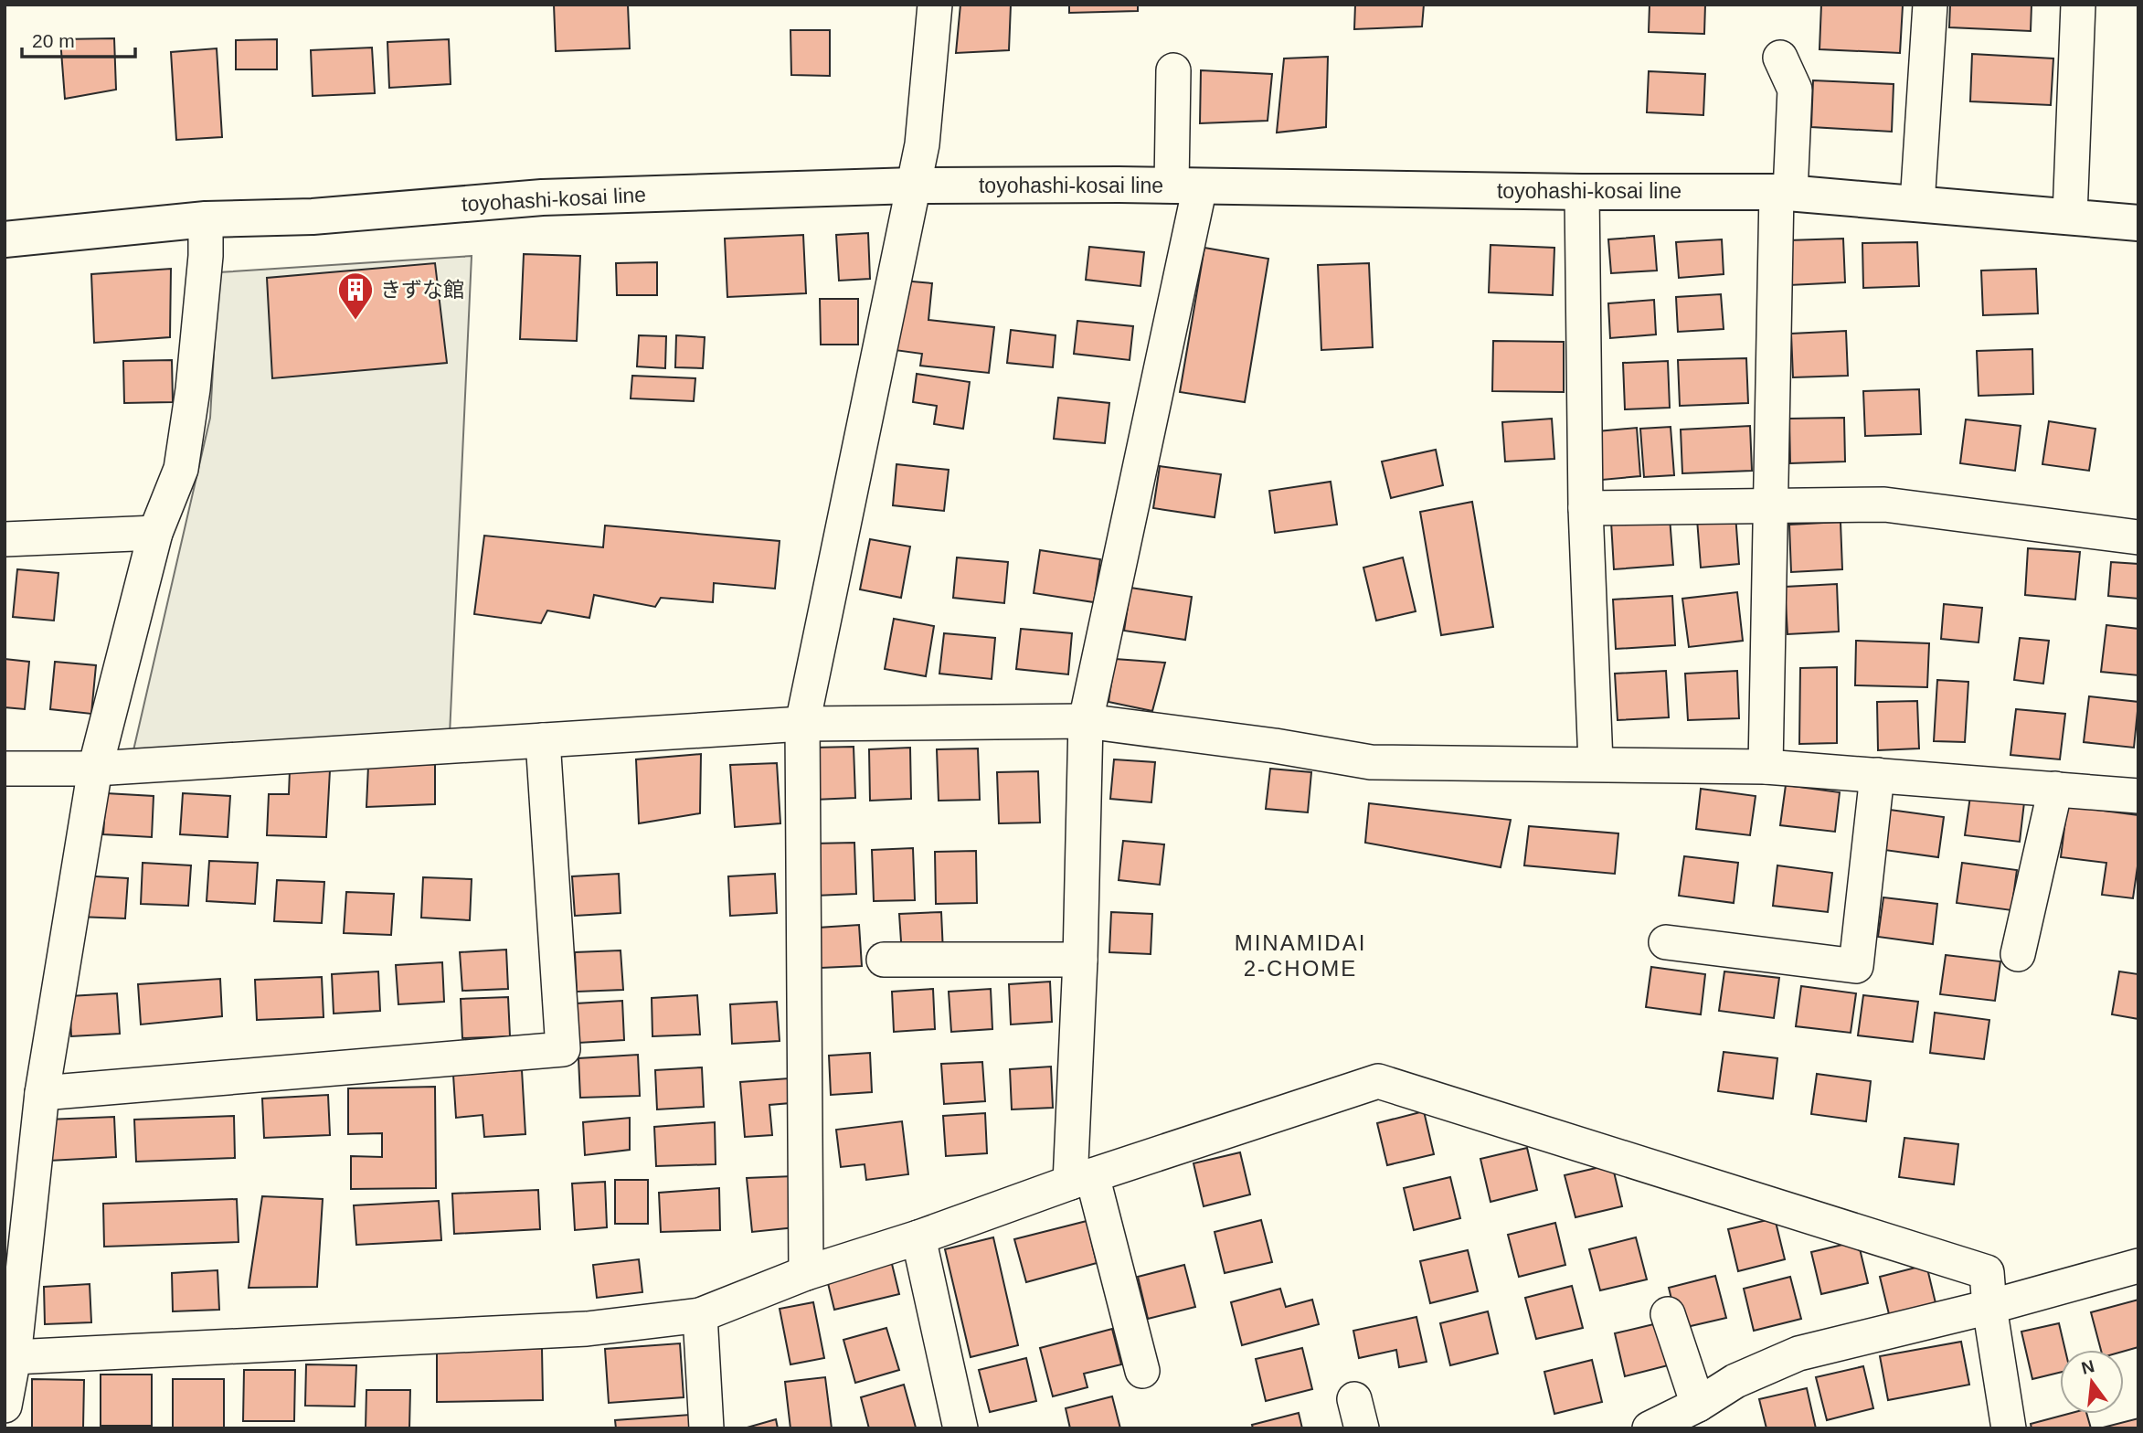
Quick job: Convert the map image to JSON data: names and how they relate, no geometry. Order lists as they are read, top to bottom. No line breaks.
{"streets":{"main road":["toyohashi-kosai line"]},"districts":["MINAMIDAI 2-CHOME"],"places":{"building":["きずな館"]},"scale_bar":"20 m","north":"top"}
